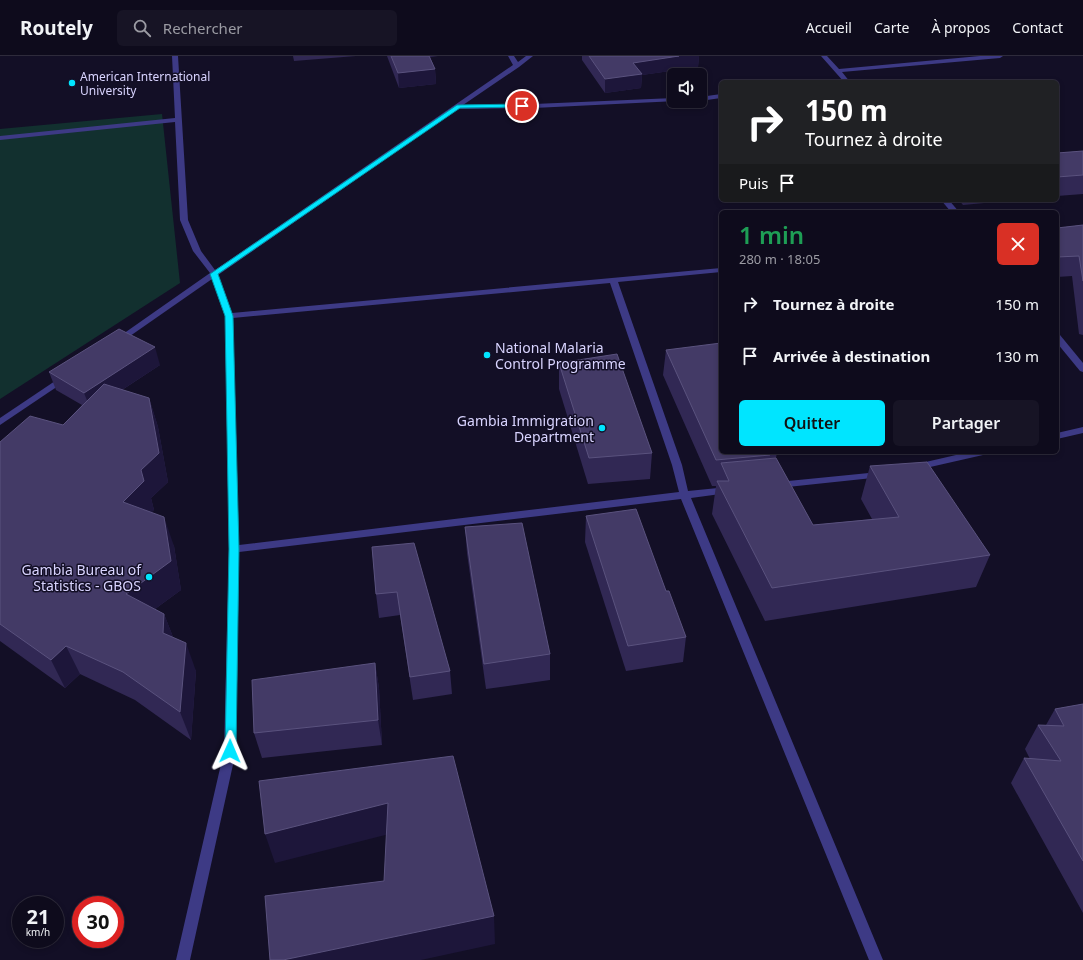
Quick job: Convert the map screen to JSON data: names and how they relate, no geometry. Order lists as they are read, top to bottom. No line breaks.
{"places":["American International University","National Malaria Control Programme","Gambia Immigration Department","Gambia Bureau of Statistics - GBOS"],"page":{"header":"Routely","search":"Rechercher","nav":["Accueil","Carte","À propos","Contact"],"turn":["150 m","Tournez à droite"],"then":"Puis","heading":["1 min","280 m · 18:05"],"list":[{"name":"Tournez à droite","value":"150 m"},{"name":"Arrivée à destination","value":"130 m"}],"buttons":["Quitter","Partager"],"speed":"21 km/h","limit":"30"}}
